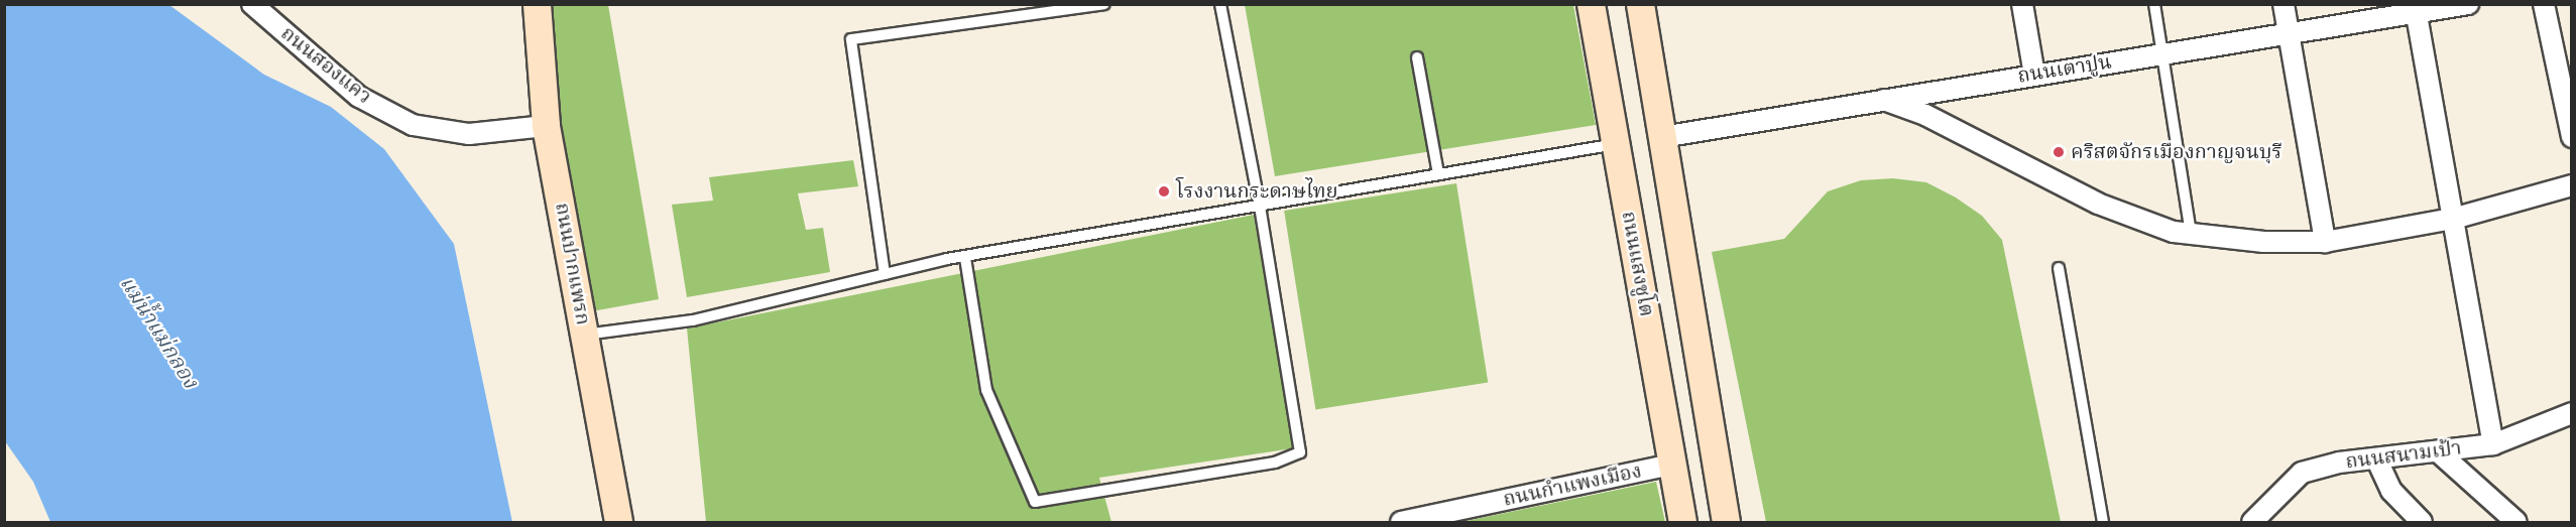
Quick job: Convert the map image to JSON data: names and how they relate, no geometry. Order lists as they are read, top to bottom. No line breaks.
{"streets":{"main road":["ถนนปากแพรก","ถนนแสงชูโต"],"street":["ถนนสองแคว","ถนนเตาปูน","ถนนสนามเป้า","ถนนกำแพงเมือง"]},"crossings":[["ถนนสองแคว","ถนนปากแพรก"],["ถนนแสงชูโต","ถนนกำแพงเมือง"]],"water":["แม่น้ำแม่กลอง"],"places":["คริสตจักรเมืองกาญจนบุรี","โรงงานกระดาษไทย"]}
